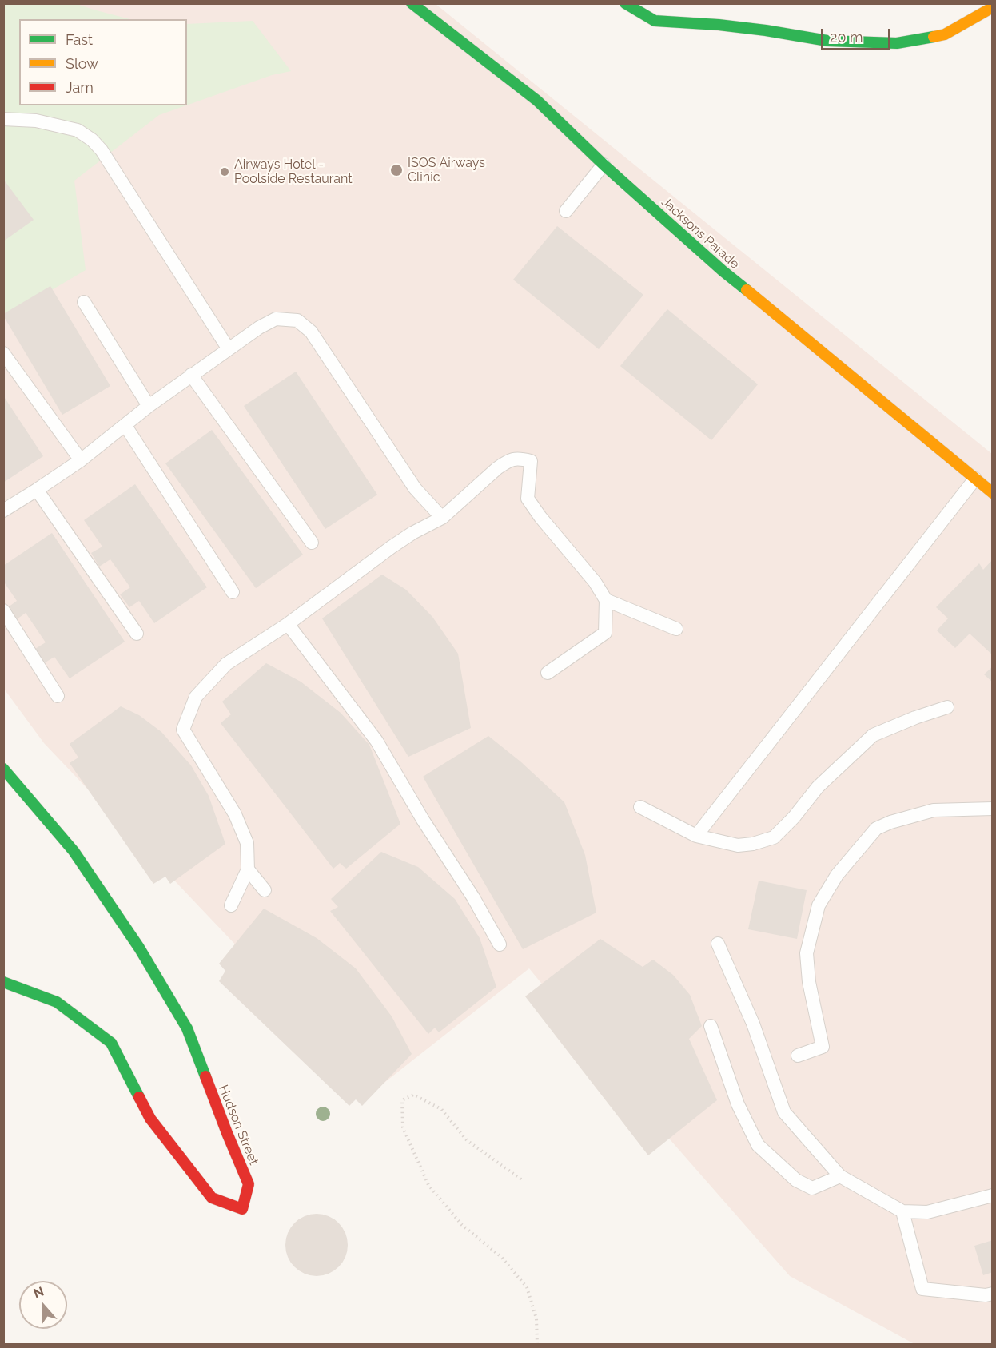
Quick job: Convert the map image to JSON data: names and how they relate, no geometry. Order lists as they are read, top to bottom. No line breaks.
{"streets":{"street":["Jacksons Parade","Hudson Street"]},"places":["ISOS Airways Clinic","Airways Hotel - Poolside Restaurant"],"legend":["Fast","Slow","Jam"],"scale_bar":"20 m","north":"top"}
